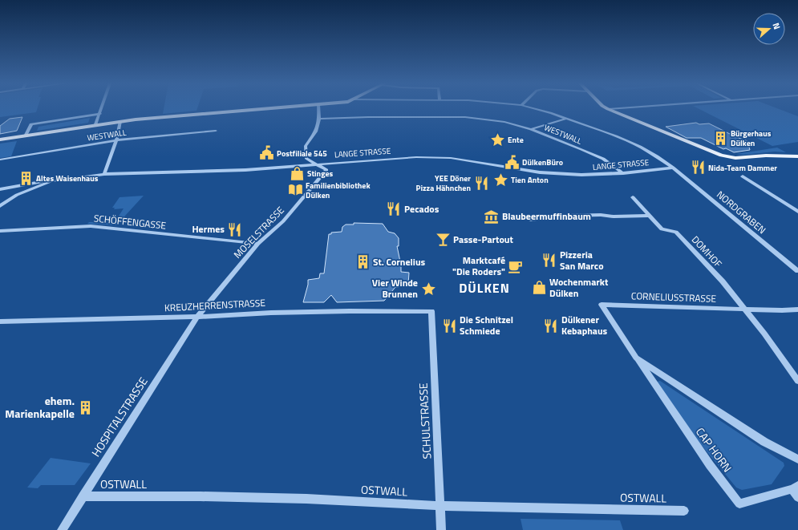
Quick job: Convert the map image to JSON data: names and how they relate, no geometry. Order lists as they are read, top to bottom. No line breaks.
{"streets":{"street":["WESTWALL","LANGE STRASSE","NORDGRABEN","SCHÖFFENGASSE","MOSELSTRASSE","DOMHOF","CORNELIUSSTRASSE","KREUZHERRENSTRASSE","HOSPITALSTRASSE","SCHULSTRASSE","CAP HORN","OSTWALL"]},"crossings":[["WESTWALL","LANGE STRASSE"],["LANGE STRASSE","NORDGRABEN"],["LANGE STRASSE","MOSELSTRASSE"],["SCHÖFFENGASSE","MOSELSTRASSE"],["MOSELSTRASSE","KREUZHERRENSTRASSE"],["MOSELSTRASSE","HOSPITALSTRASSE"],["DOMHOF","CORNELIUSSTRASSE"],["CORNELIUSSTRASSE","CAP HORN"],["KREUZHERRENSTRASSE","HOSPITALSTRASSE"],["KREUZHERRENSTRASSE","SCHULSTRASSE"],["HOSPITALSTRASSE","OSTWALL"],["SCHULSTRASSE","OSTWALL"]],"districts":["DÜLKEN"],"places":{"building":["Bürgerhaus Dülken","Altes Waisenhaus","St. Cornelius","ehem. Marienkapelle"],"place":["Ente","Tien Anton","Vier Winde Brunnen"],"public building":["Postfiliale 545","DülkenBüro"],"restaurant":["Nida-Team Dammer","YEE Döner Pizza Hähnchen","Pecados","Hermes","Pizzeria San Marco","Die Schnitzel Schmiede","Dülkener Kebaphaus"],"shop":["Stinges","Wochenmarkt Dülken"],"library":["Familienbibliothek Dülken"],"museum":["Blaubeermuffinbaum"],"bar":["Passe-Partout"],"cafe":["Marktcafé \"Die Roders\""]},"north":"right"}
